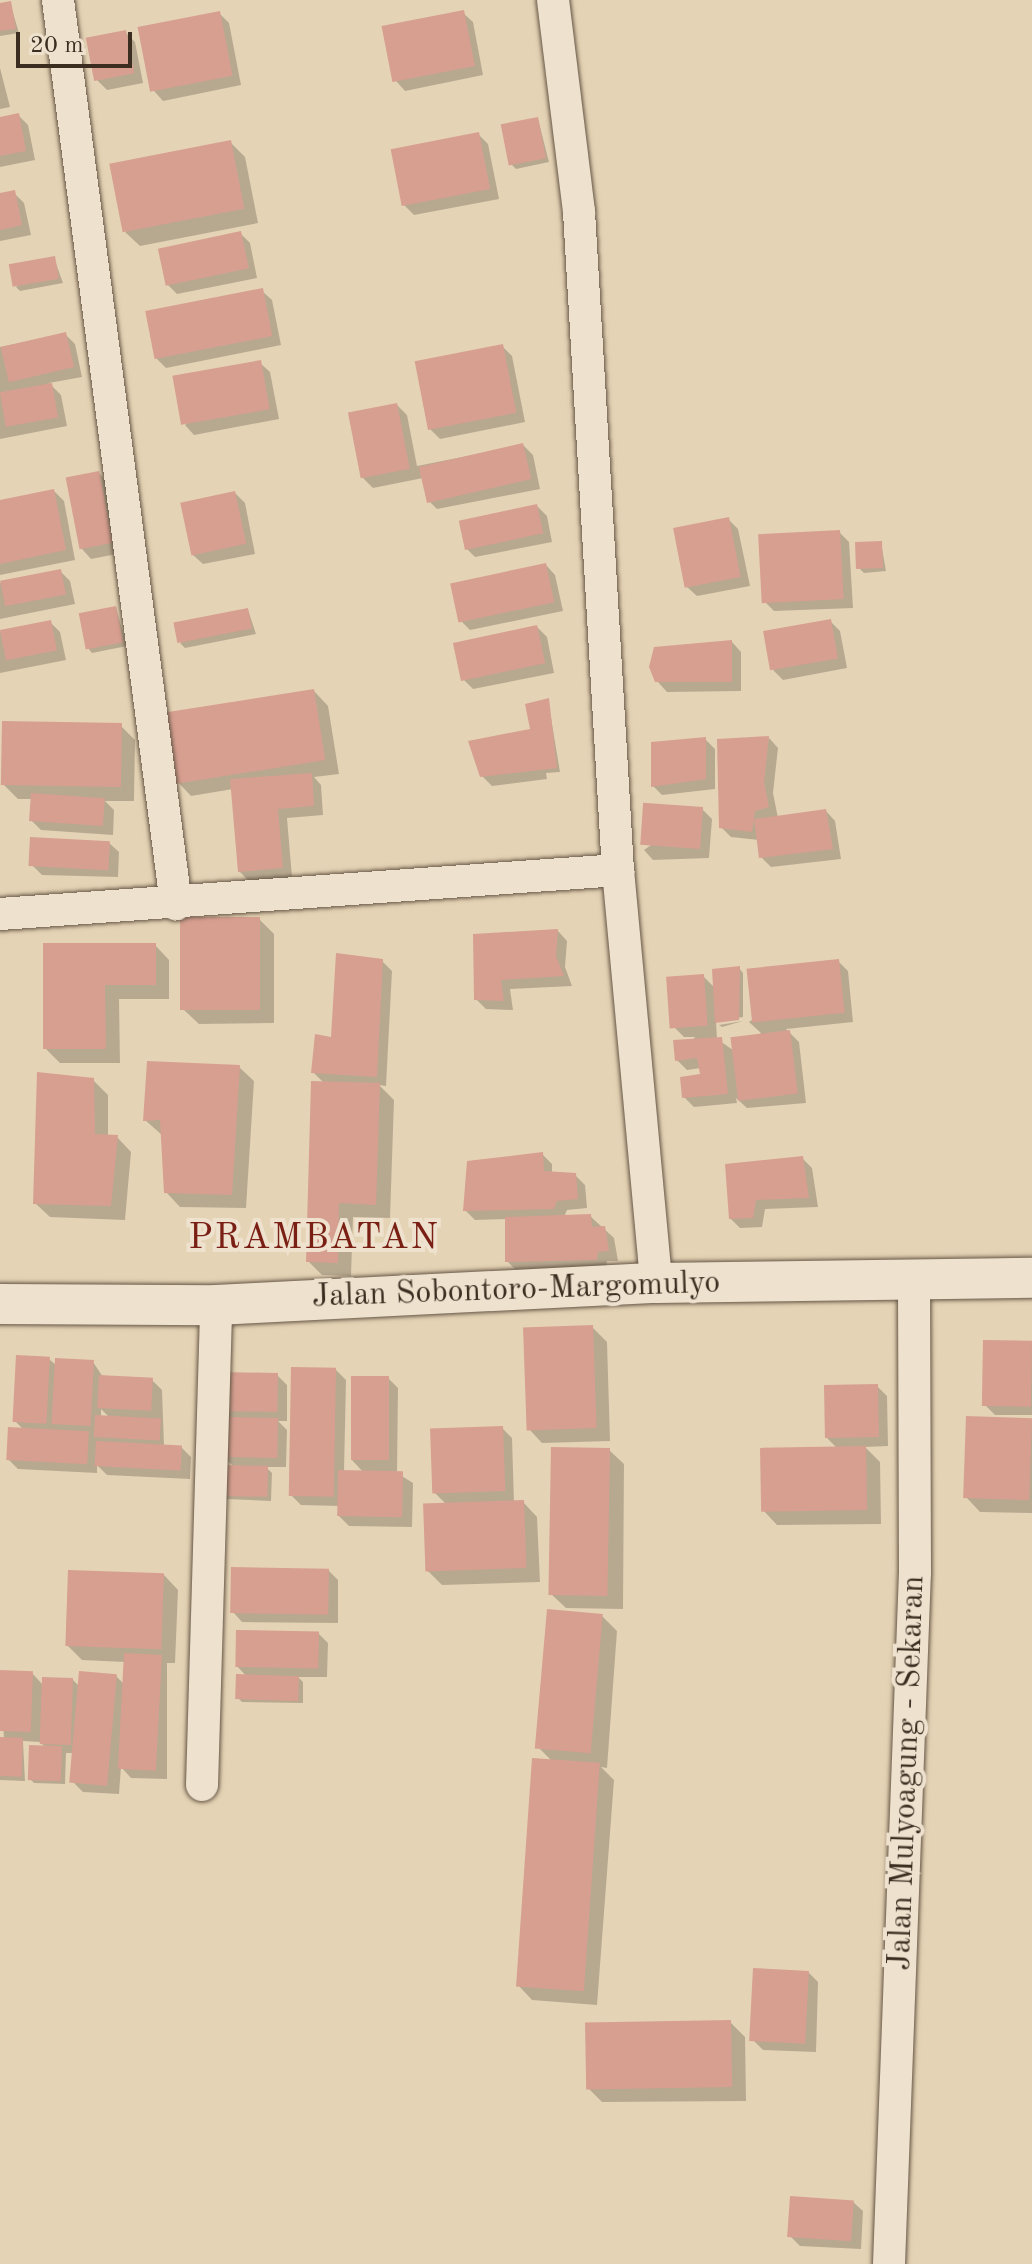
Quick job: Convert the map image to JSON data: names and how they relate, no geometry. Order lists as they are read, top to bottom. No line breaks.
{"streets":{"street":["Jalan Sobontoro-Margomulyo","Jalan Mulyoagung - Sekaran"]},"crossings":[["Jalan Sobontoro-Margomulyo","Jalan Mulyoagung - Sekaran"]],"districts":["PRAMBATAN"],"scale_bar":"20 m"}
